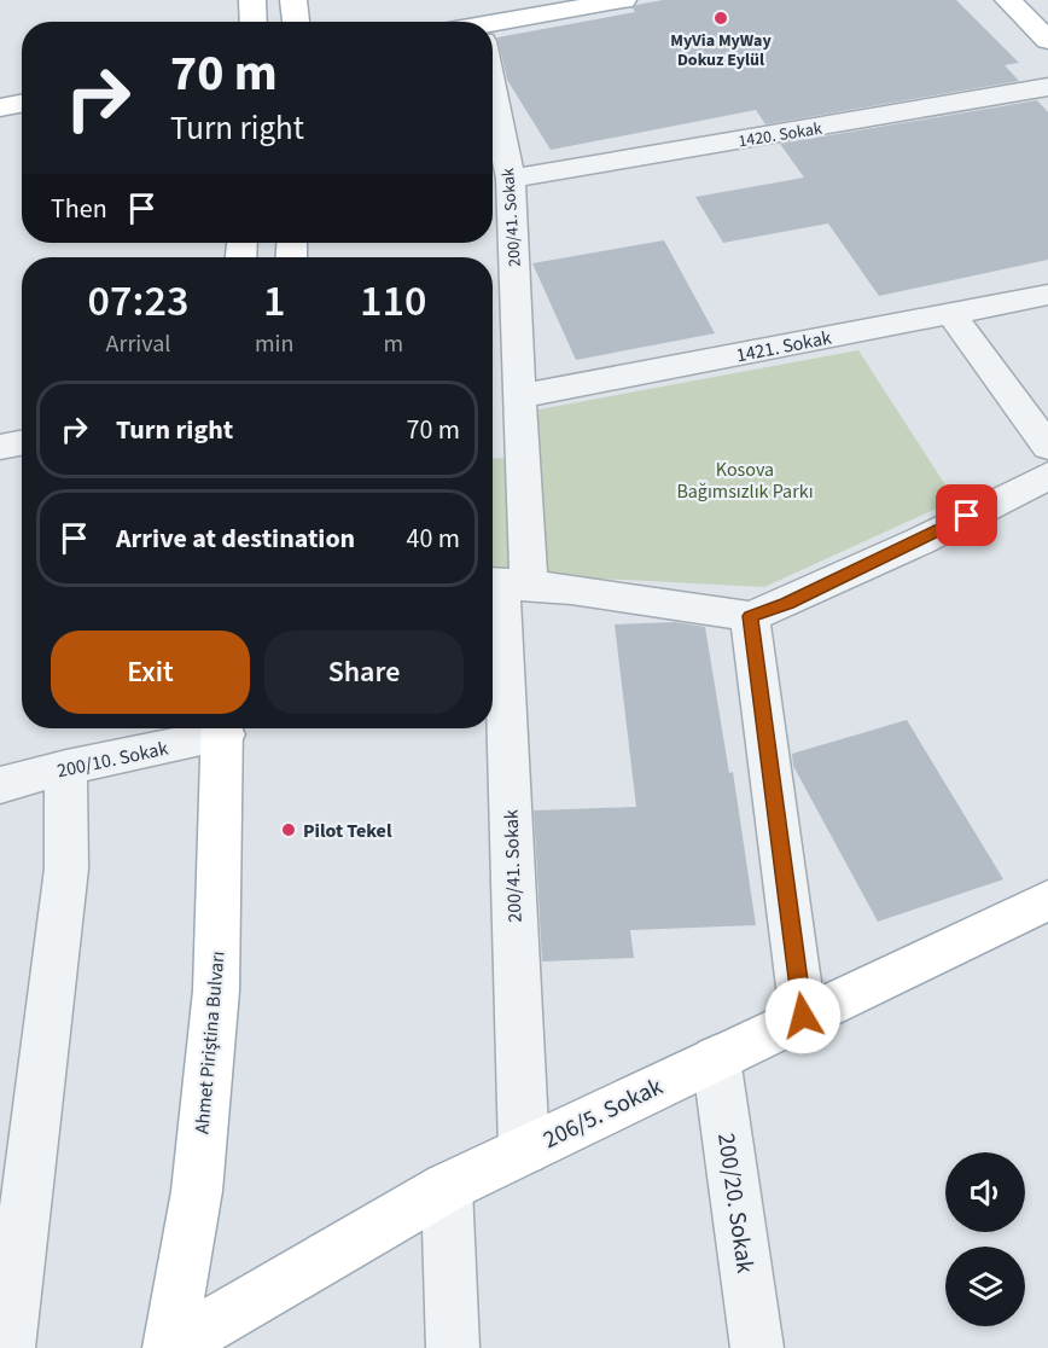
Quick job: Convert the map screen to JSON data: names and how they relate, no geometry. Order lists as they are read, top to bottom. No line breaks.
{"streets":{"main road":["Ahmet Piriştina Bulvarı","206/5. Sokak"],"street":["1420. Sokak","200/41. Sokak","1421. Sokak","200/10. Sokak","200/20. Sokak"]},"crossings":[["1420. Sokak","200/41. Sokak"],["200/41. Sokak","1421. Sokak"],["200/41. Sokak","206/5. Sokak"],["Ahmet Piriştina Bulvarı","206/5. Sokak"],["206/5. Sokak","200/20. Sokak"]],"parks":["Kosova Bağımsızlık Parkı"],"places":["MyVia MyWay Dokuz Eylül","Pilot Tekel"],"page":{"turn":["70 m","Turn right"],"then":"Then","eta":["07:23","Arrival","1","min","110","m"],"list":[{"name":"Turn right","value":"70 m"},{"name":"Arrive at destination","value":"40 m"}],"buttons":["Exit","Share"]}}
